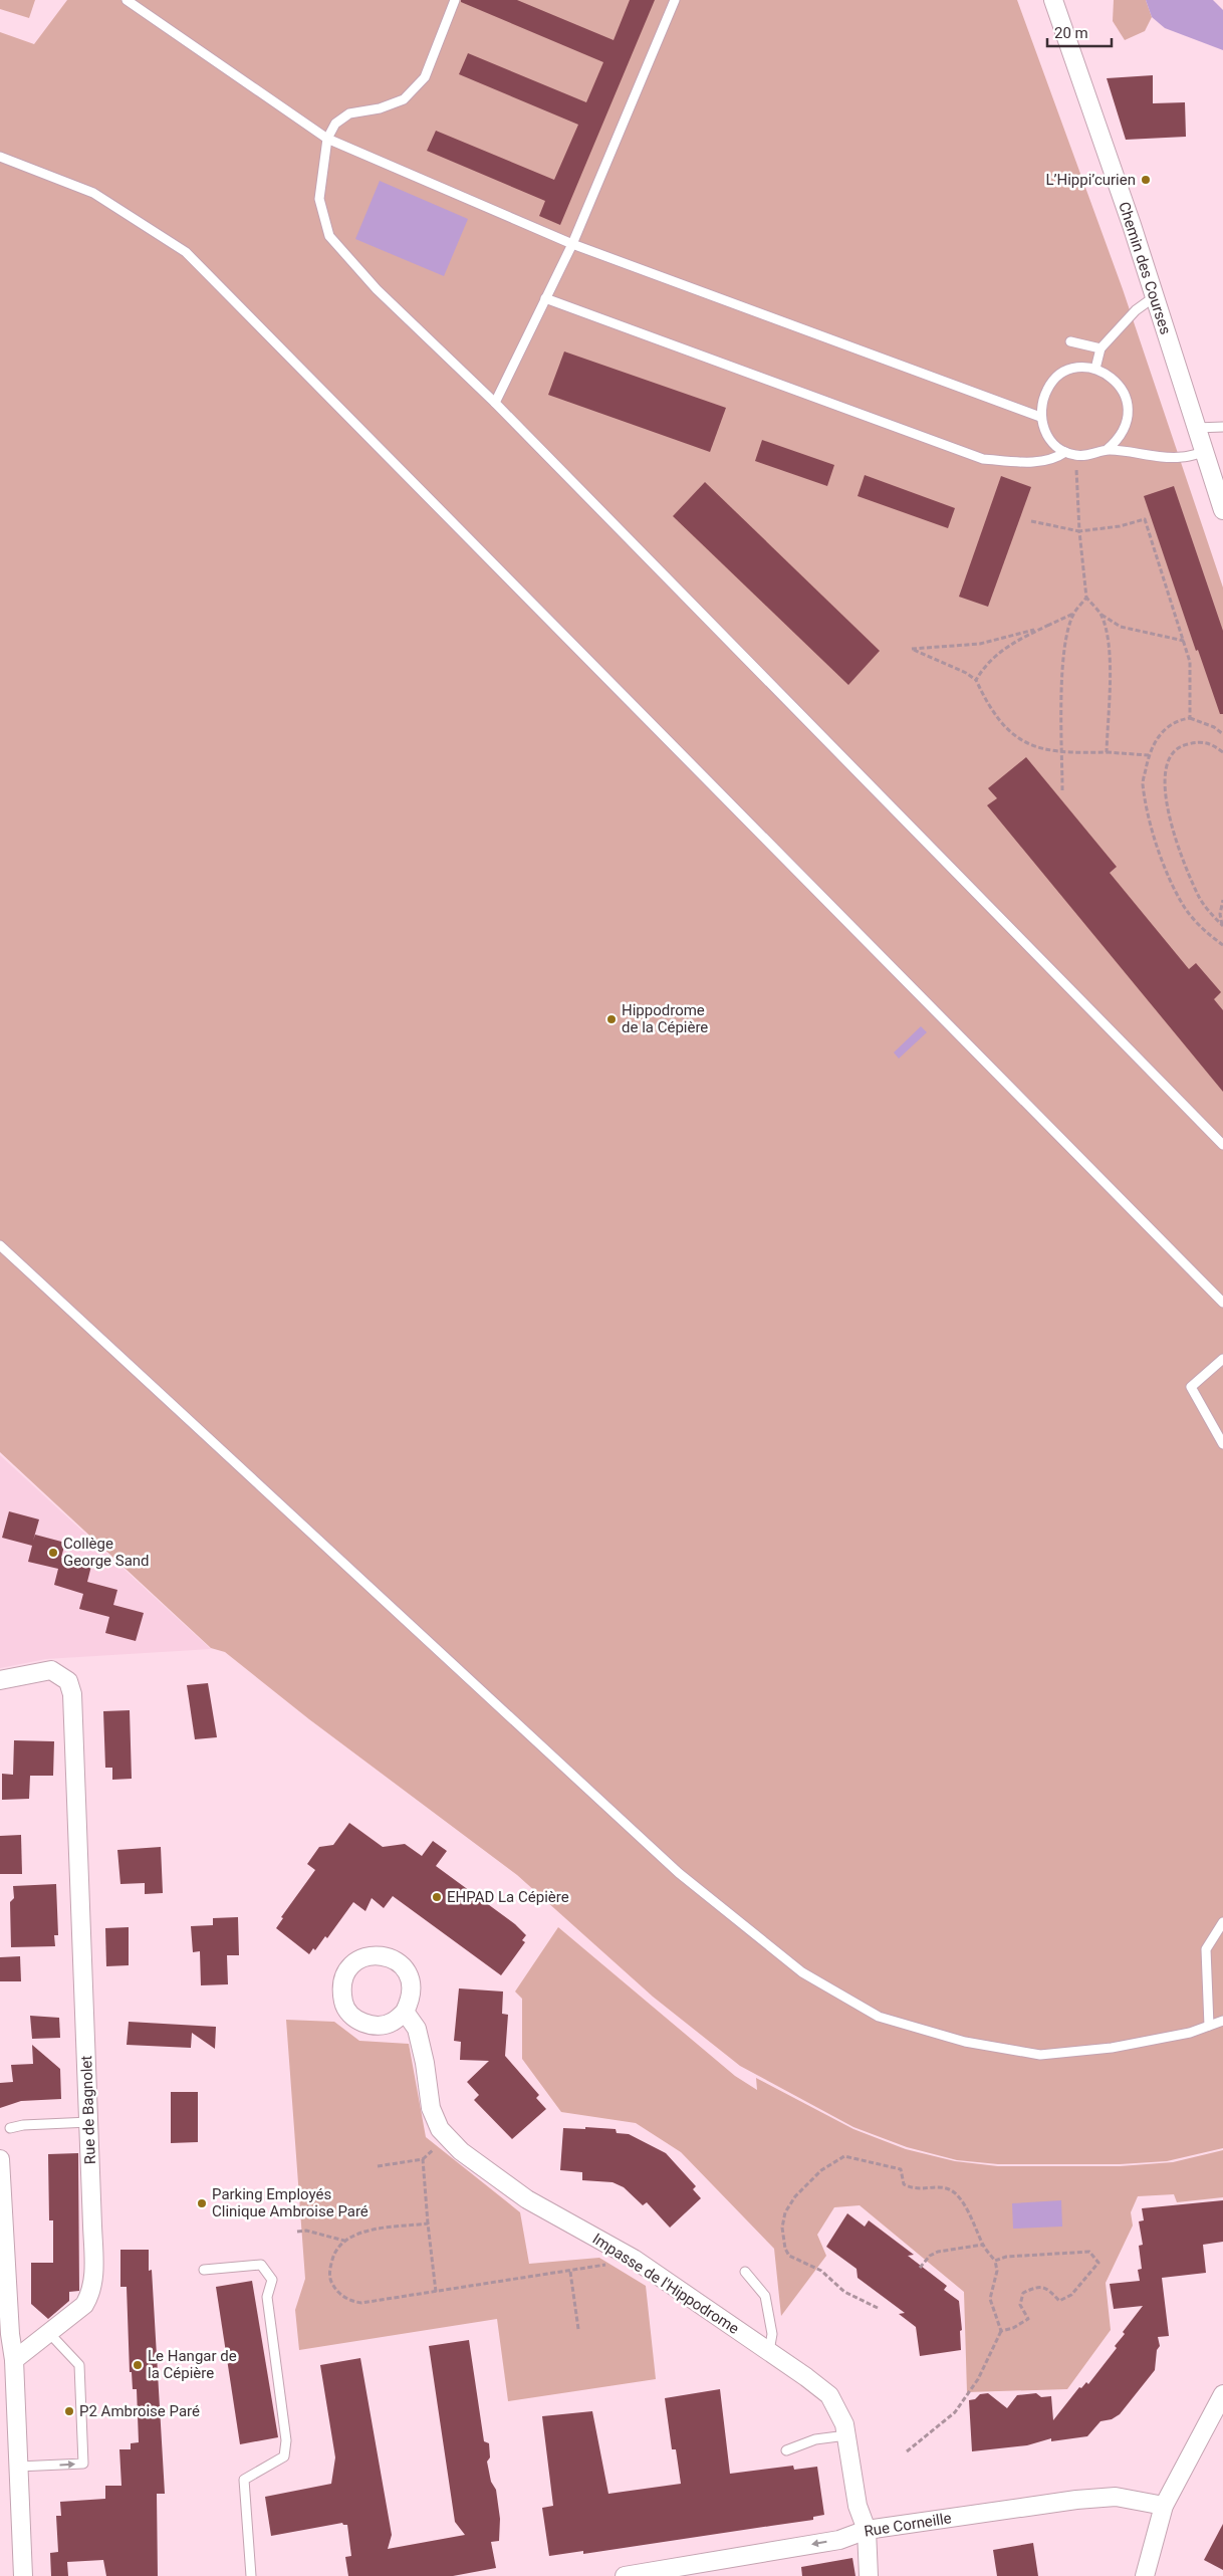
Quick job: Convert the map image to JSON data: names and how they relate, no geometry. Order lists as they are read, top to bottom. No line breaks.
{"streets":{"street":["Chemin des Courses","Rue de Bagnolet","Impasse de l'Hippodrome","Rue Corneille"]},"crossings":[["Impasse de l'Hippodrome","Rue Corneille"]],"one_way":["Rue Corneille"],"places":["L’Hippi’curien","Hippodrome de la Cépière","Collège George Sand","EHPAD La Cépière","Parking Employés Clinique Ambroise Paré","Le Hangar de la Cépière","P2 Ambroise Paré"],"scale_bar":"20 m"}
